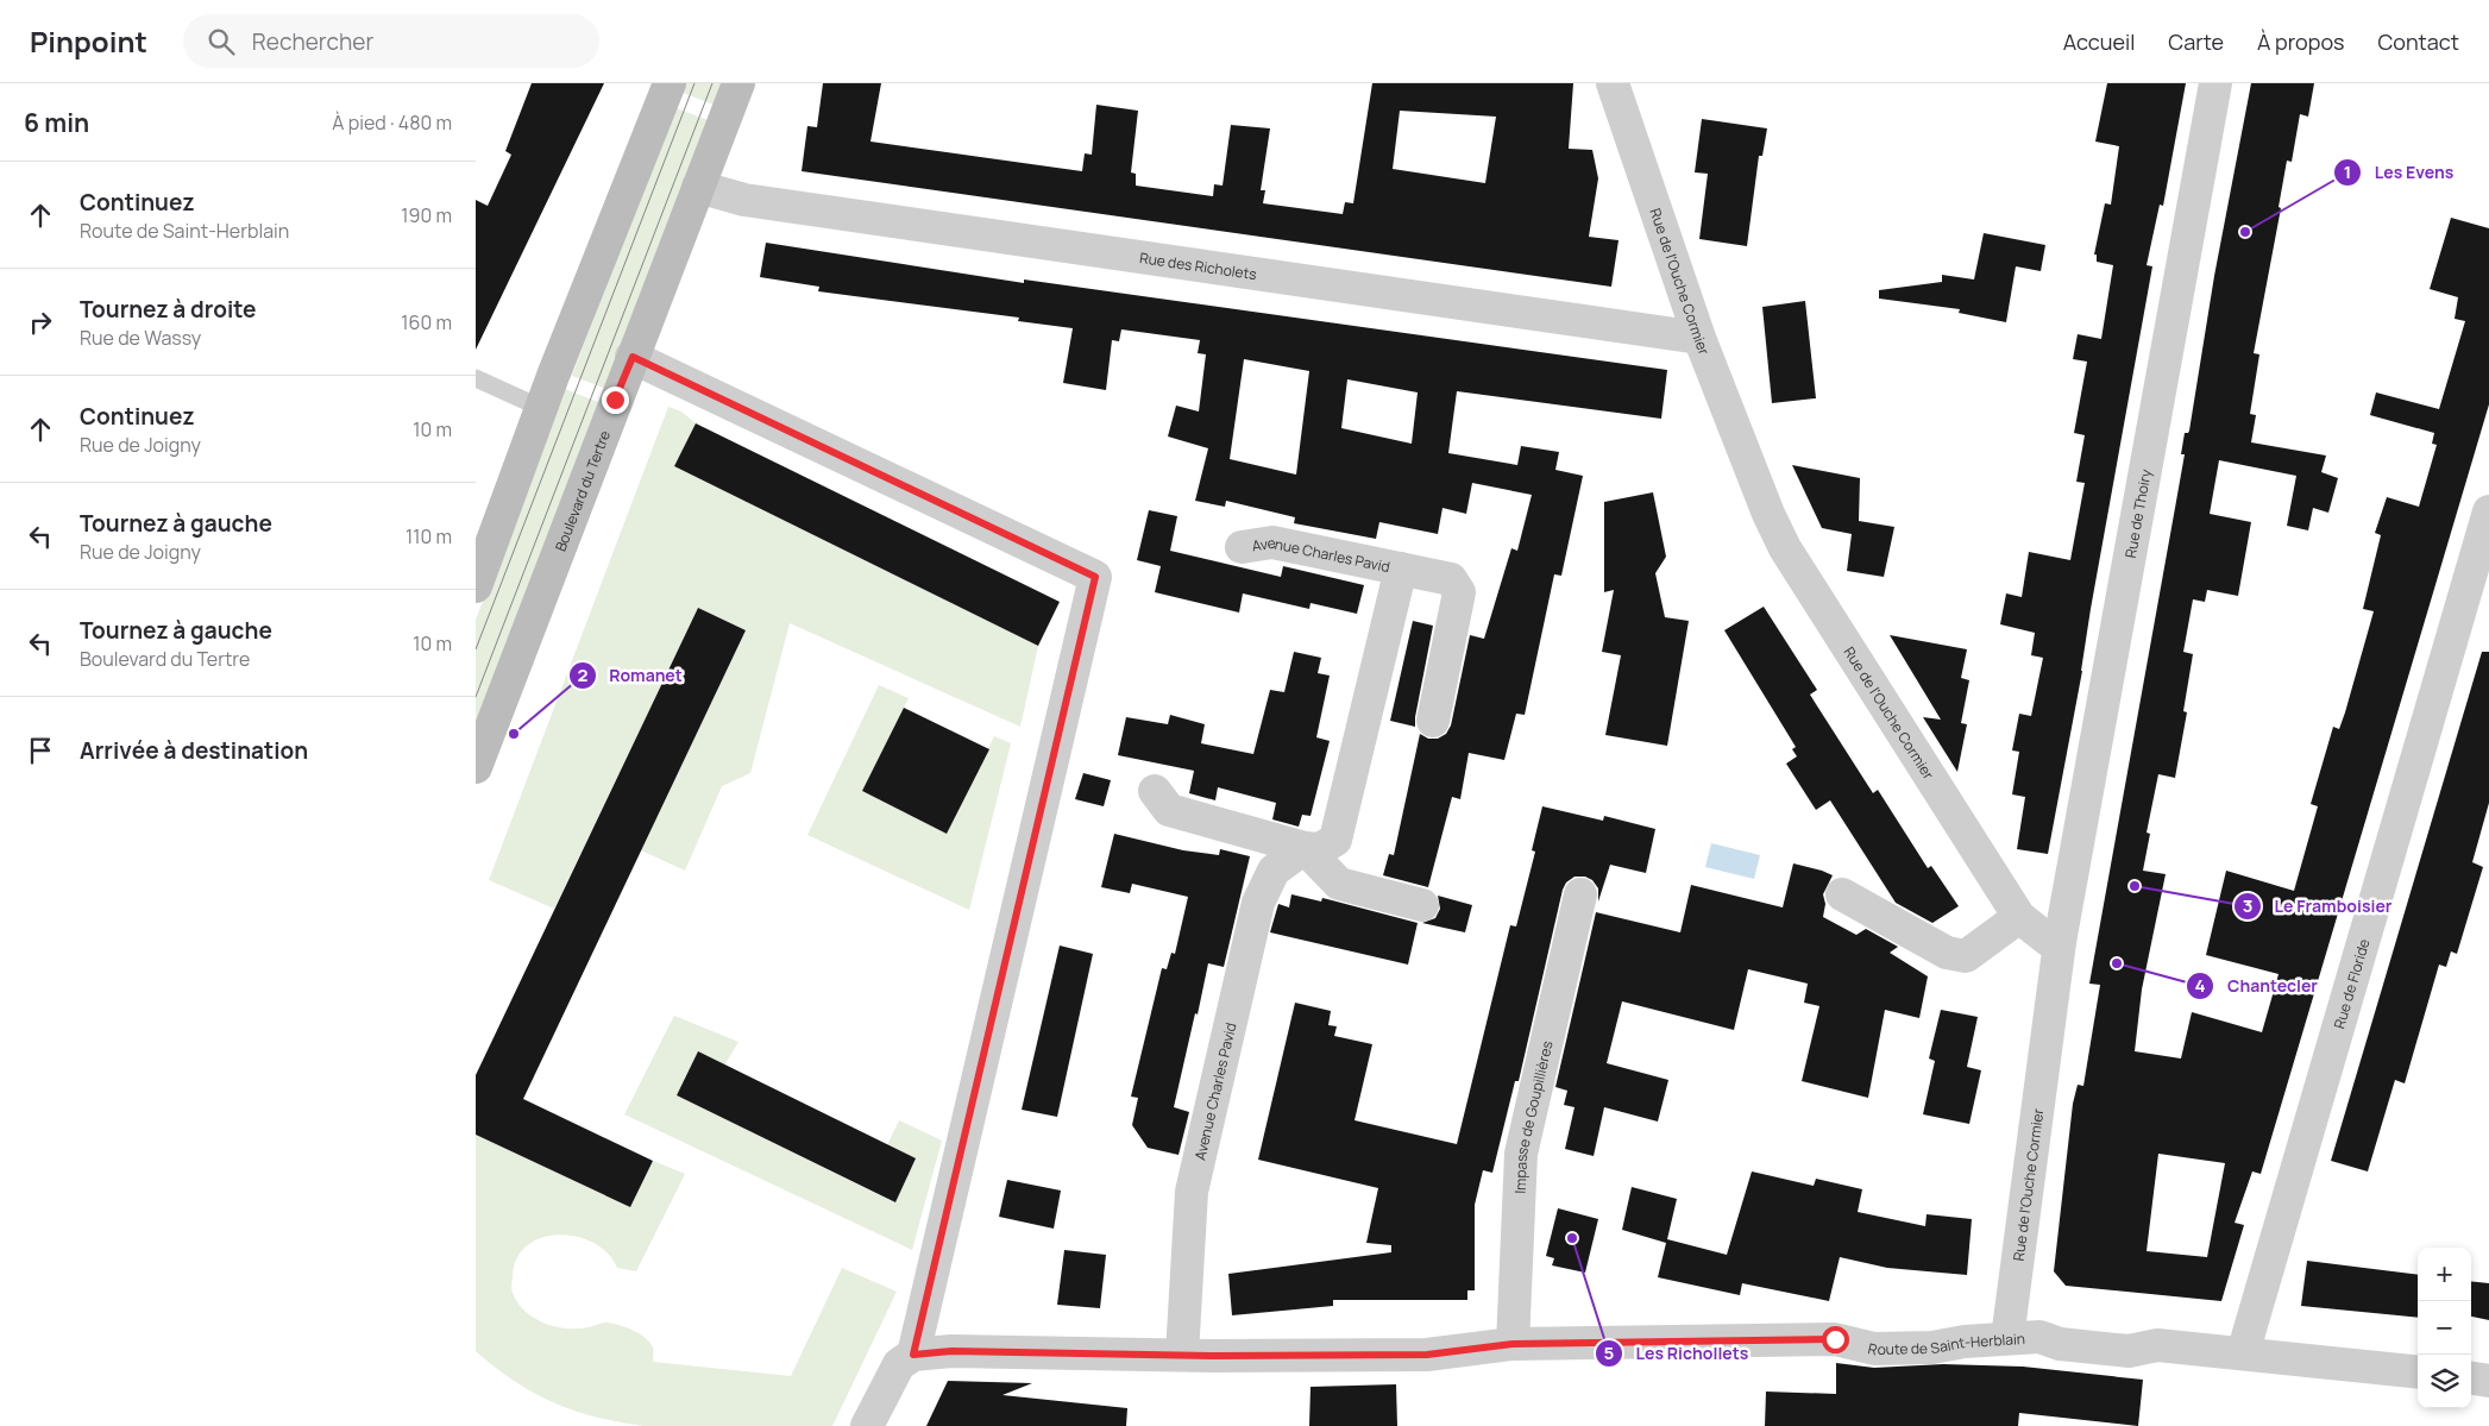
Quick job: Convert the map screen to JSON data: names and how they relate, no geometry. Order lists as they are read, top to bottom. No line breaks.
{"streets":{"main road":["Boulevard du Tertre"],"street":["Rue des Richolets","Rue de l'Ouche Cormier","Rue de Thoiry","Avenue Charles Pavid","Rue de Floride","Impasse de Goupillières","Route de Saint-Herblain"]},"crossings":[["Rue des Richolets","Rue de l'Ouche Cormier"],["Rue des Richolets","Boulevard du Tertre"],["Rue de l'Ouche Cormier","Rue de Thoiry"],["Rue de l'Ouche Cormier","Route de Saint-Herblain"],["Avenue Charles Pavid","Route de Saint-Herblain"],["Rue de Floride","Route de Saint-Herblain"],["Impasse de Goupillières","Route de Saint-Herblain"]],"places":["Les Evens","Romanet","Le Framboisier","Chantecler","Les Richollets"],"page":{"header":"Pinpoint","search":"Rechercher","nav":["Accueil","Carte","À propos","Contact"],"heading":["6 min","À pied · 480 m"],"list":[["Continuez","Route de Saint-Herblain","190 m"],["Tournez à droite","Rue de Wassy","160 m"],["Continuez","Rue de Joigny","10 m"],["Tournez à gauche","Rue de Joigny","110 m"],["Tournez à gauche","Boulevard du Tertre","10 m"],"Arrivée à destination"],"map_buttons":["+","−"]}}
